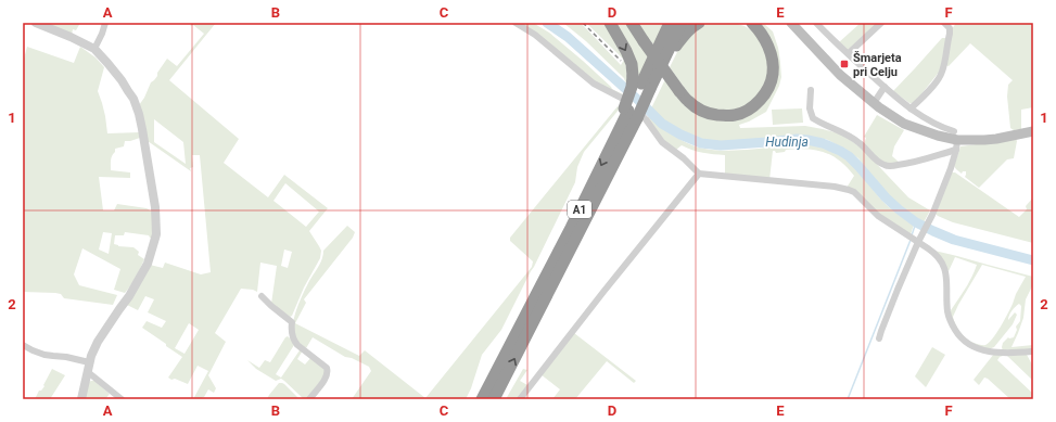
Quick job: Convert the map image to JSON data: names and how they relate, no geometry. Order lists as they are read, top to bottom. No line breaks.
{"streets":{"highway":["A1"]},"water":["Hudinja"],"places":{"transit":["Šmarjeta pri Celju"]},"grid":{"columns":["A","B","C","D","E","F"],"rows":["1","2"]}}
